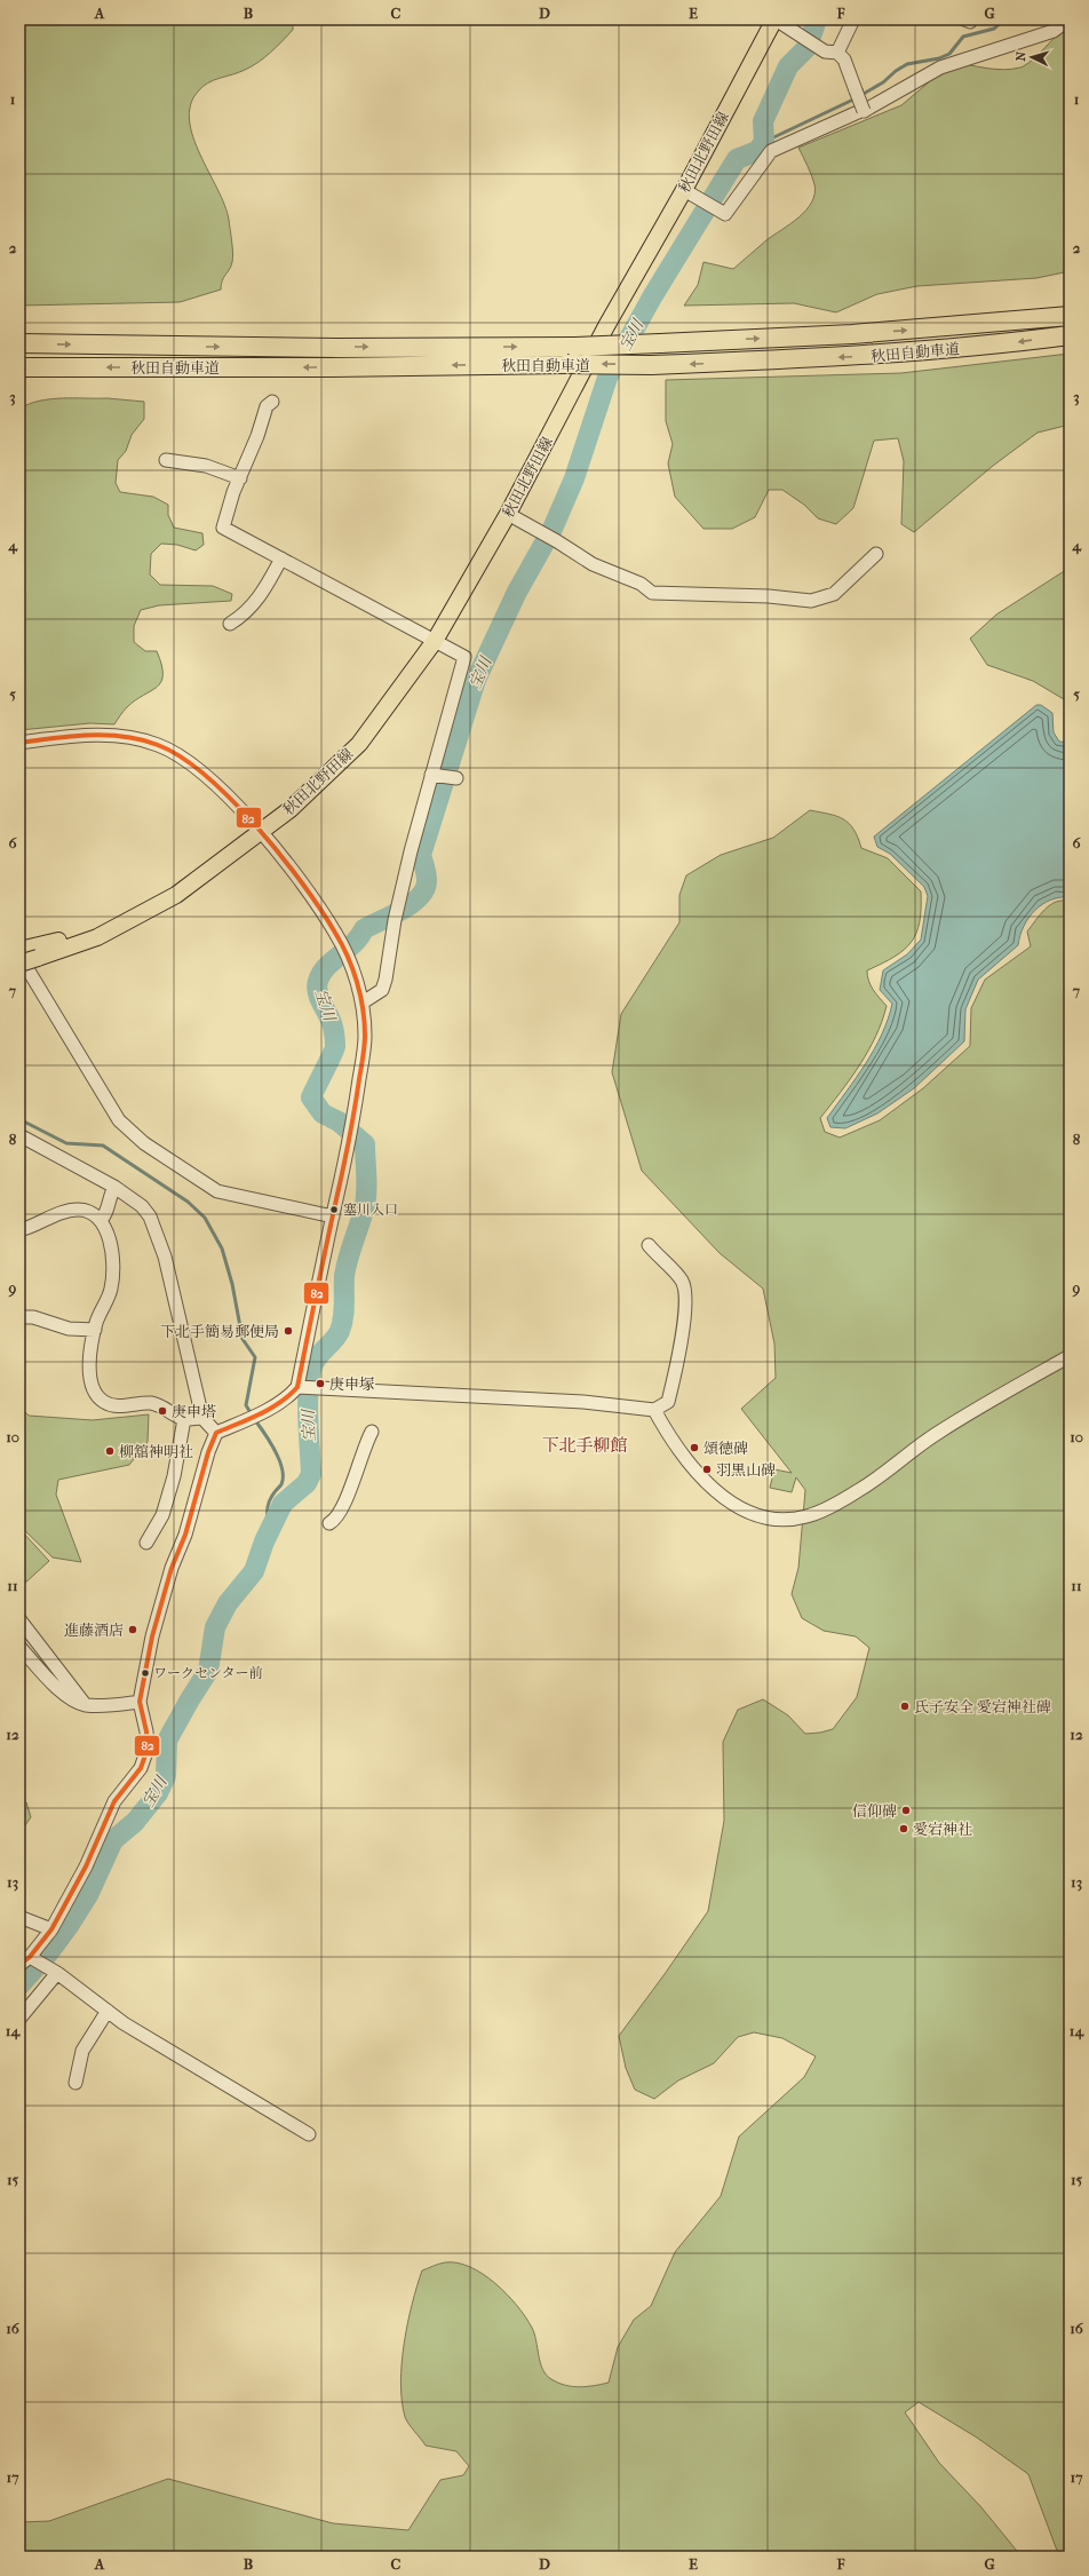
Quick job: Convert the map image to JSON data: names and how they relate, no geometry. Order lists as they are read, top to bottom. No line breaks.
{"streets":{"highway":["秋田自動車道"],"main road":["秋田北野田線"]},"districts":["下北手柳館"],"water":["宝川"],"places":["塞川入口","下北手簡易郵便局","庚申塚","庚申塔","頌徳碑","柳舘神明社","羽黒山碑","進藤酒店","ワークセンター前","氏子安全 愛宕神社碑","信仰碑","愛宕神社"],"lines":["transit line 82"],"north":"left","grid":{"columns":["A","B","C","D","E","F","G"],"rows":["1","2","3","4","5","6","7","8","9","10","11","12","13","14","15","16","17"]}}
